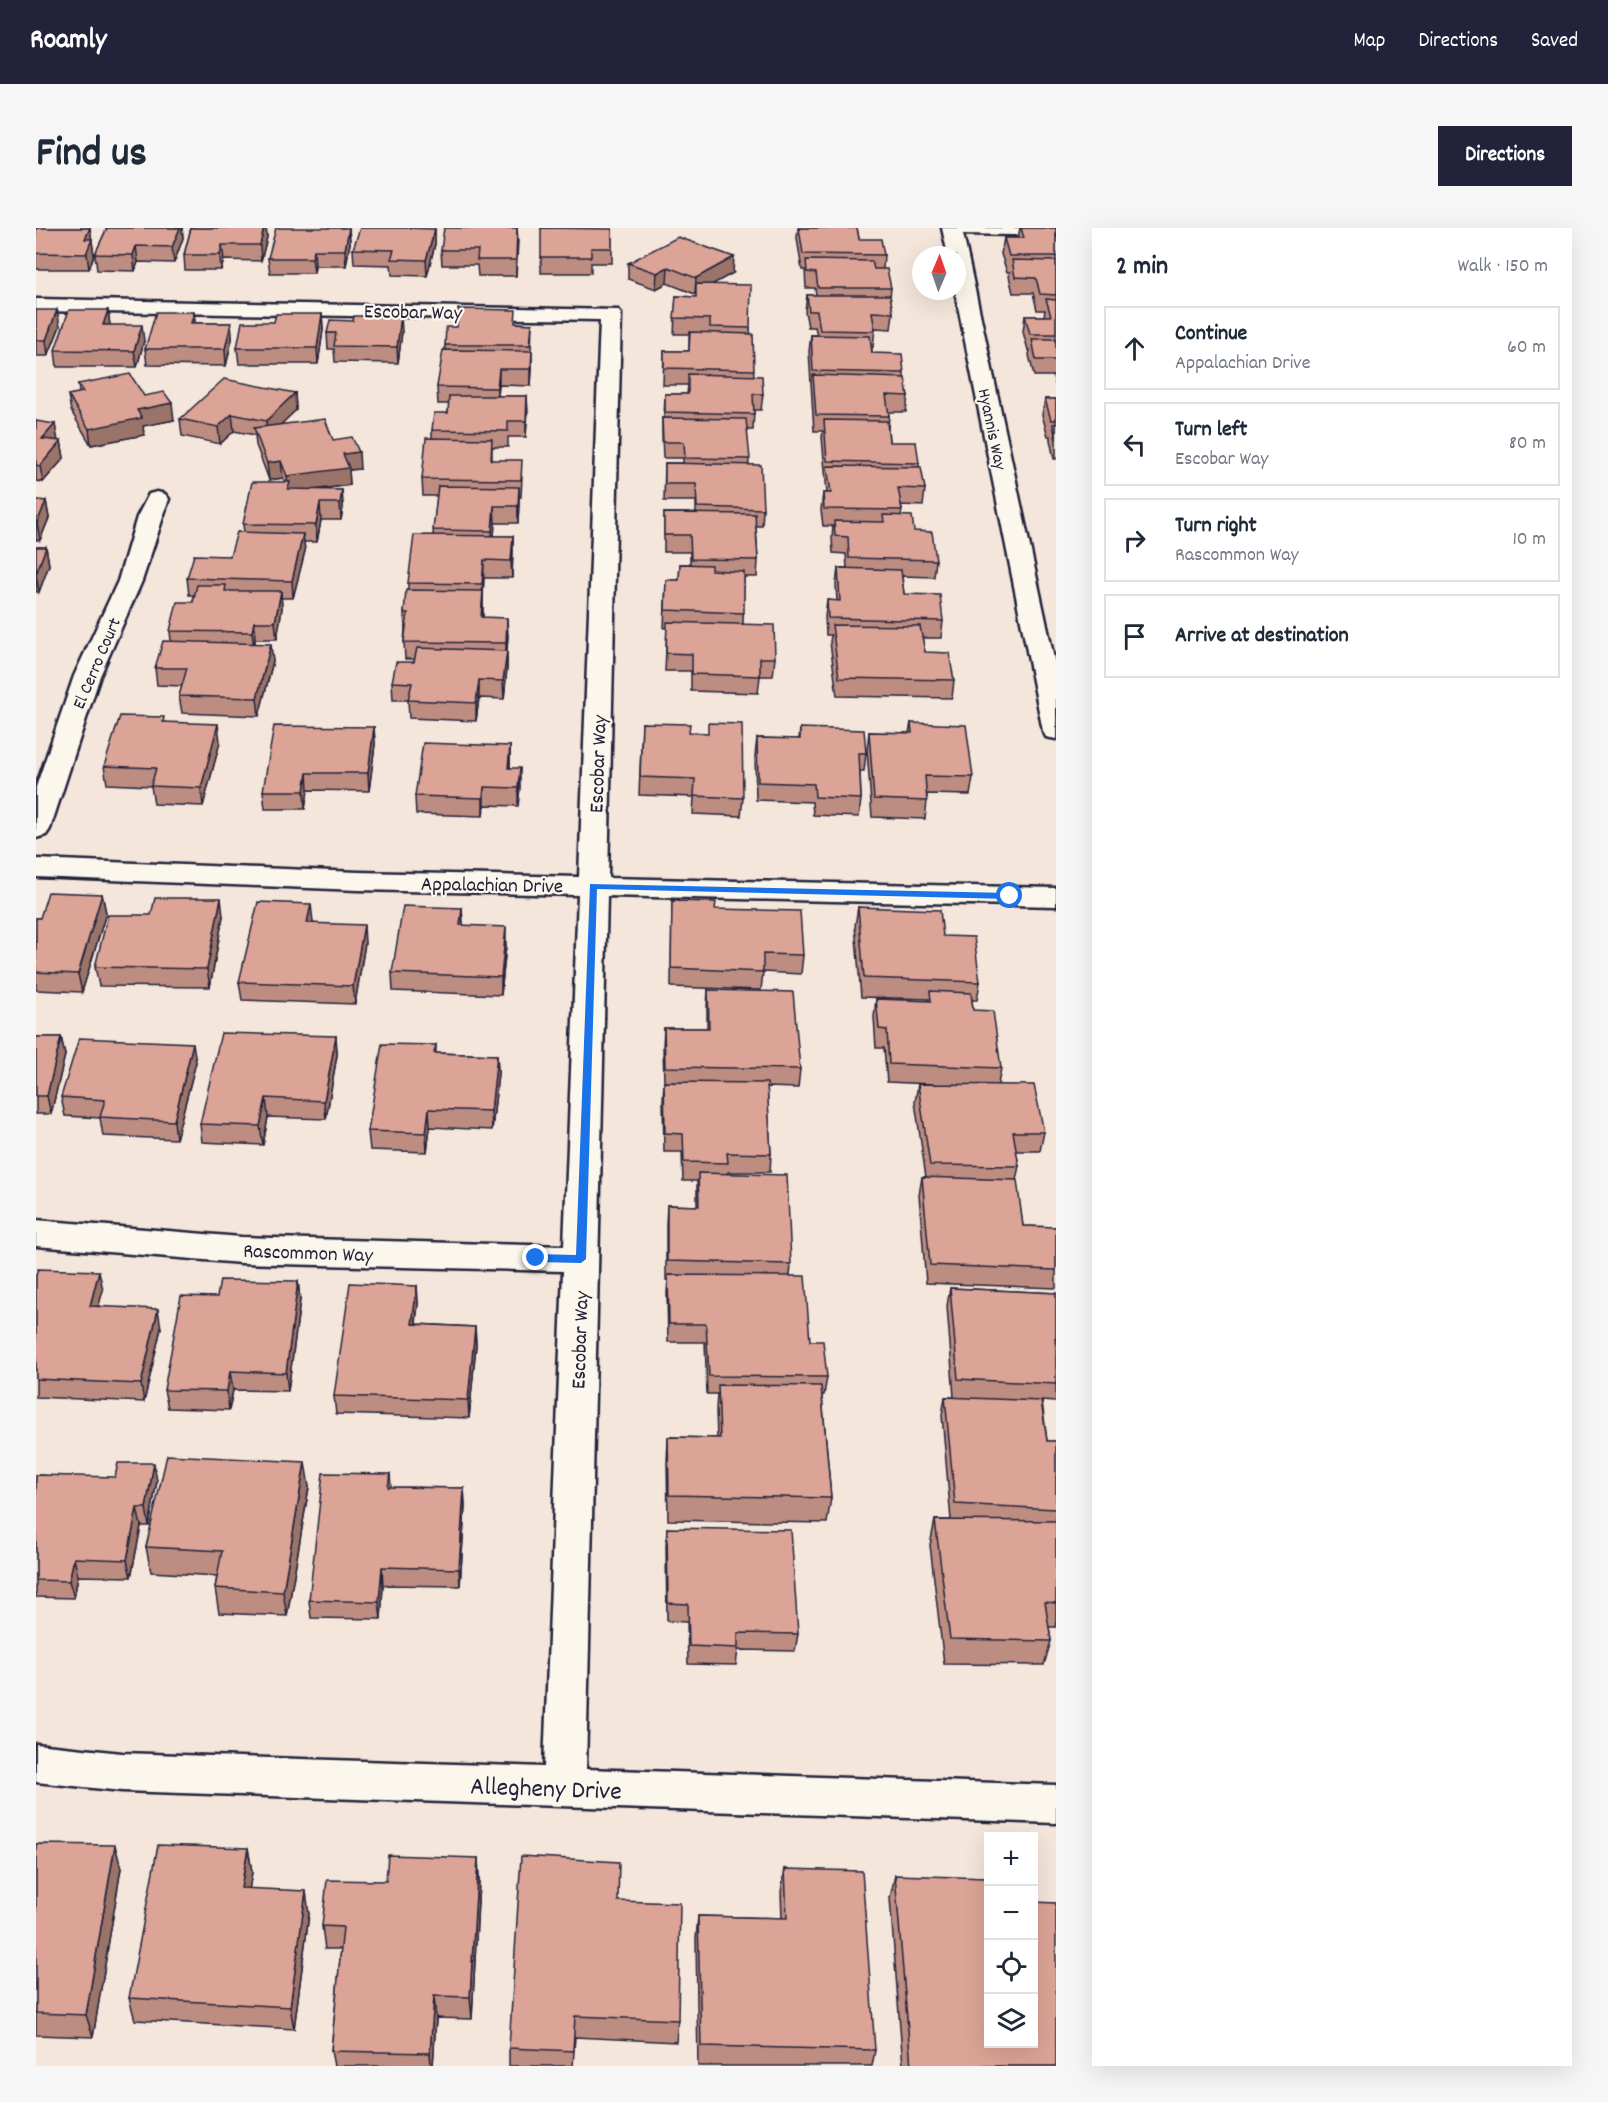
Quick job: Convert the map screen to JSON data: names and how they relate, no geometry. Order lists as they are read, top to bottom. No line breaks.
{"streets":{"street":["Escobar Way","Hyannis Way","El Cerro Court","Appalachian Drive","Rascommon Way","Allegheny Drive"]},"crossings":[["Escobar Way","Appalachian Drive"],["Escobar Way","Rascommon Way"],["Escobar Way","Allegheny Drive"]],"north":"top","page":{"header":"Roamly","nav":["Map","Directions","Saved"],"title":"Find us","buttons":"Directions","heading":["2 min","Walk · 150 m"],"list":[["Continue","Appalachian Drive","60 m"],["Turn left","Escobar Way","80 m"],["Turn right","Rascommon Way","10 m"],"Arrive at destination"],"map_buttons":["+","−"]}}
